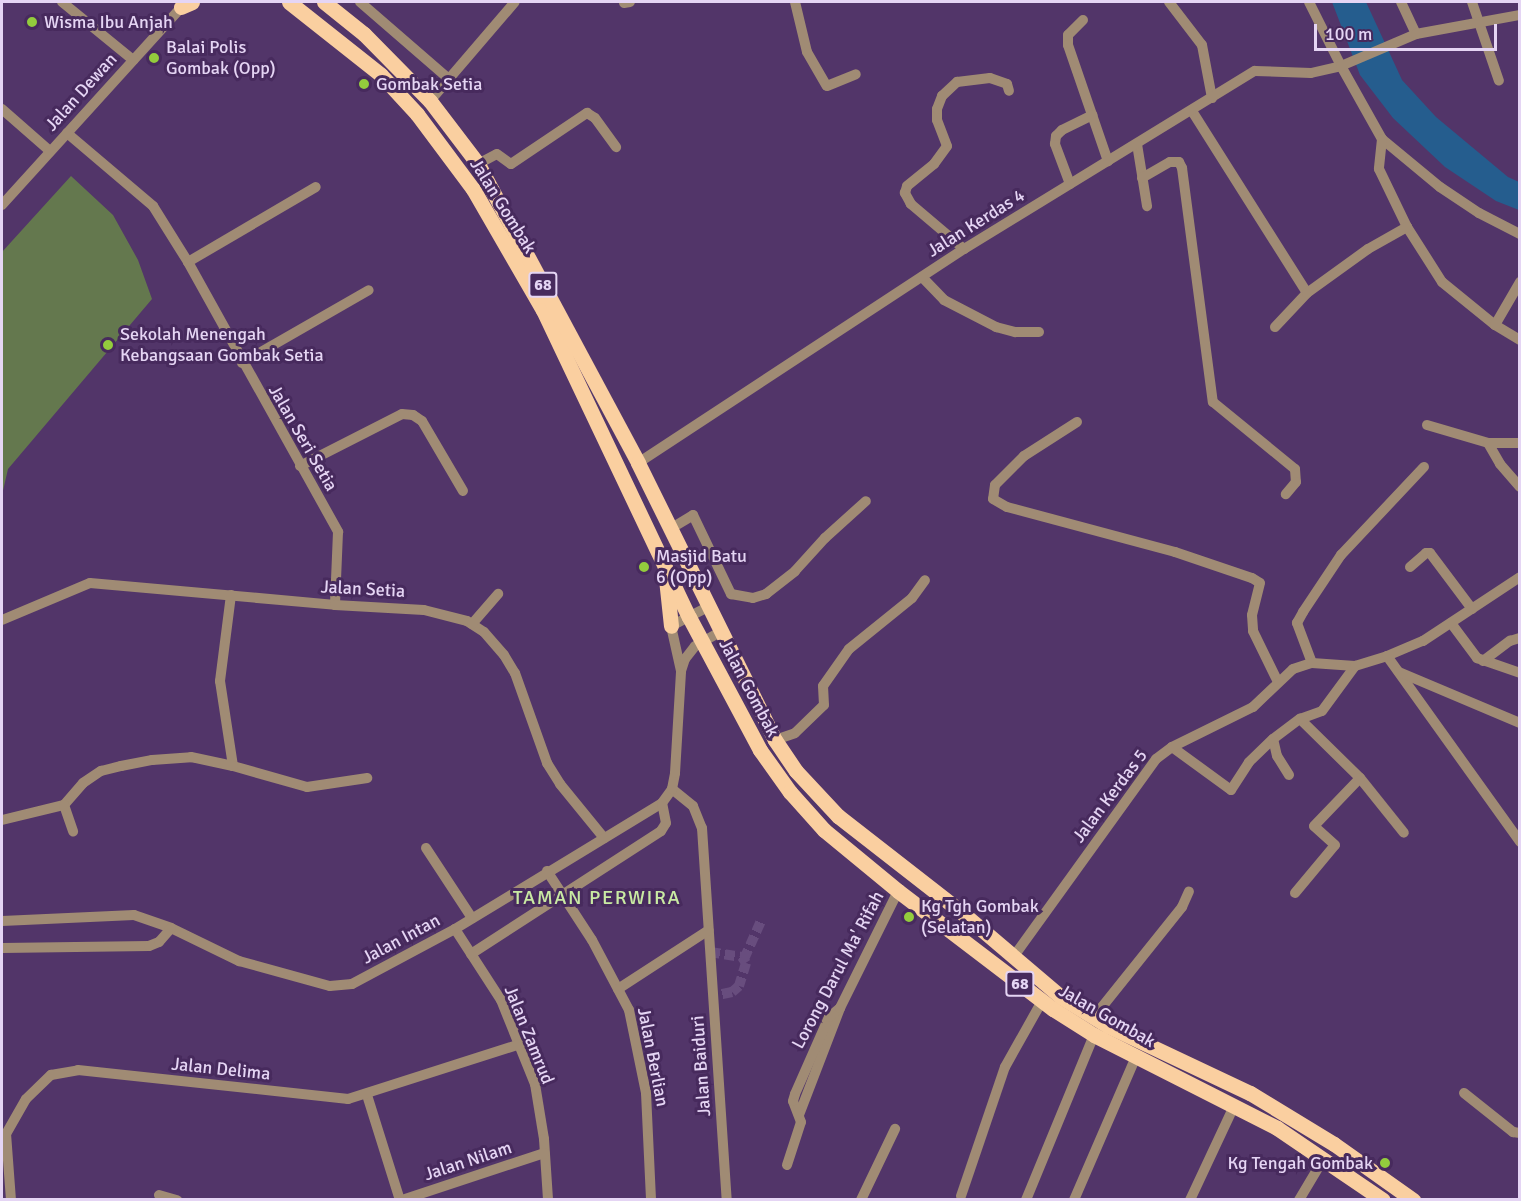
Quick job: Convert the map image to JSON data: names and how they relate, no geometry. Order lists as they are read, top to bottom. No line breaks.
{"streets":{"main road":["Jalan Gombak","68"],"street":["Jalan Dewan","Jalan Kerdas 4","Jalan Seri Setia","Jalan Setia","Jalan Kerdas 5","Jalan Intan","Lorong Darul Ma' Rifah","Jalan Zamrud","Jalan Berlian","Jalan Baiduri","Jalan Delima","Jalan Nilam"]},"crossings":[["Jalan Dewan","Jalan Seri Setia"],["Jalan Gombak","Jalan Kerdas 4"],["Jalan Gombak","Jalan Kerdas 5"],["Jalan Gombak","Lorong Darul Ma' Rifah"],["Jalan Seri Setia","Jalan Setia"],["Jalan Setia","Jalan Intan"],["Jalan Intan","Jalan Zamrud"],["Jalan Intan","Jalan Berlian"],["Jalan Intan","Jalan Baiduri"],["Jalan Zamrud","Jalan Delima"],["Jalan Zamrud","Jalan Nilam"]],"districts":["TAMAN PERWIRA"],"places":["Wisma Ibu Anjah","Balai Polis Gombak (Opp)","Gombak Setia","Sekolah Menengah Kebangsaan Gombak Setia","Masjid Batu 6 (Opp)","Kg Tgh Gombak (Selatan)","Kg Tengah Gombak"],"scale_bar":"100 m"}
